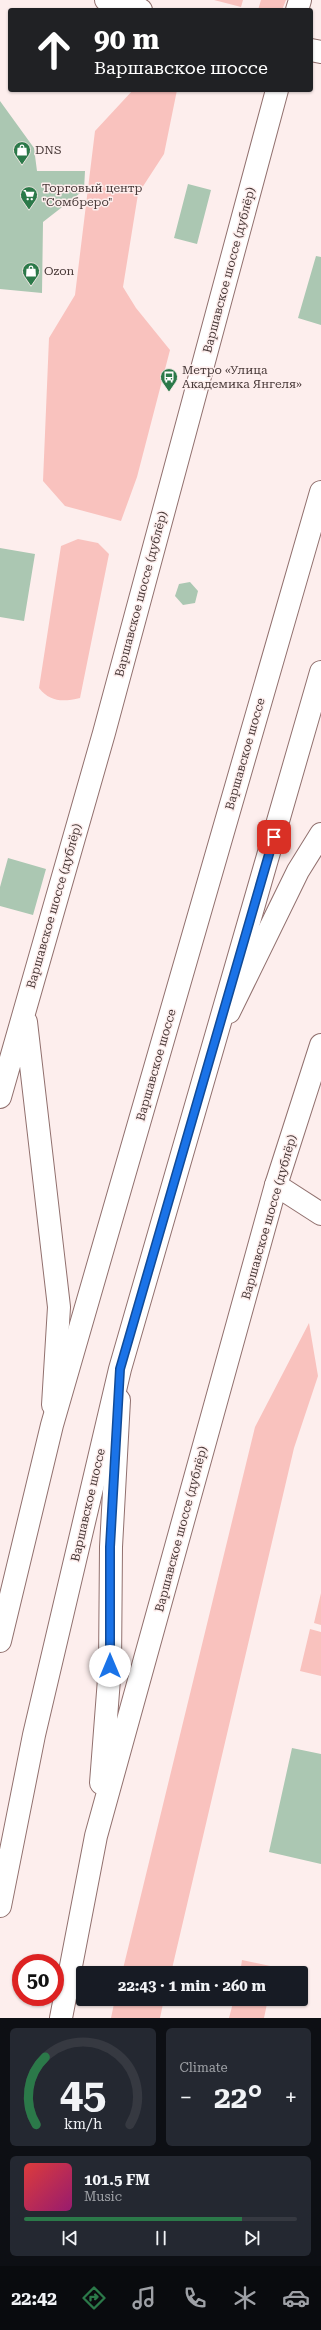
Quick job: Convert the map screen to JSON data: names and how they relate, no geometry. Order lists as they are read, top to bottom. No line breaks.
{"streets":{"main road":["Варшавское шоссе (дублёр)","Варшавское шоссе"]},"places":{"shop":["DNS","Ozon"],"supermarket":["Торговый центр \"Сомбреро\""],"bus stop":["Метро «Улица Академика Янгеля»"]},"page":{"turn":["90 m","Варшавское шоссе"],"limit":"50","trip":"22:43 · 1 min · 260 m","tile":"Climate","heat":["−","22°","+"],"song":["101.5 FM","Music"],"tabs":"22:42","gauge":["45","km/h"]}}
